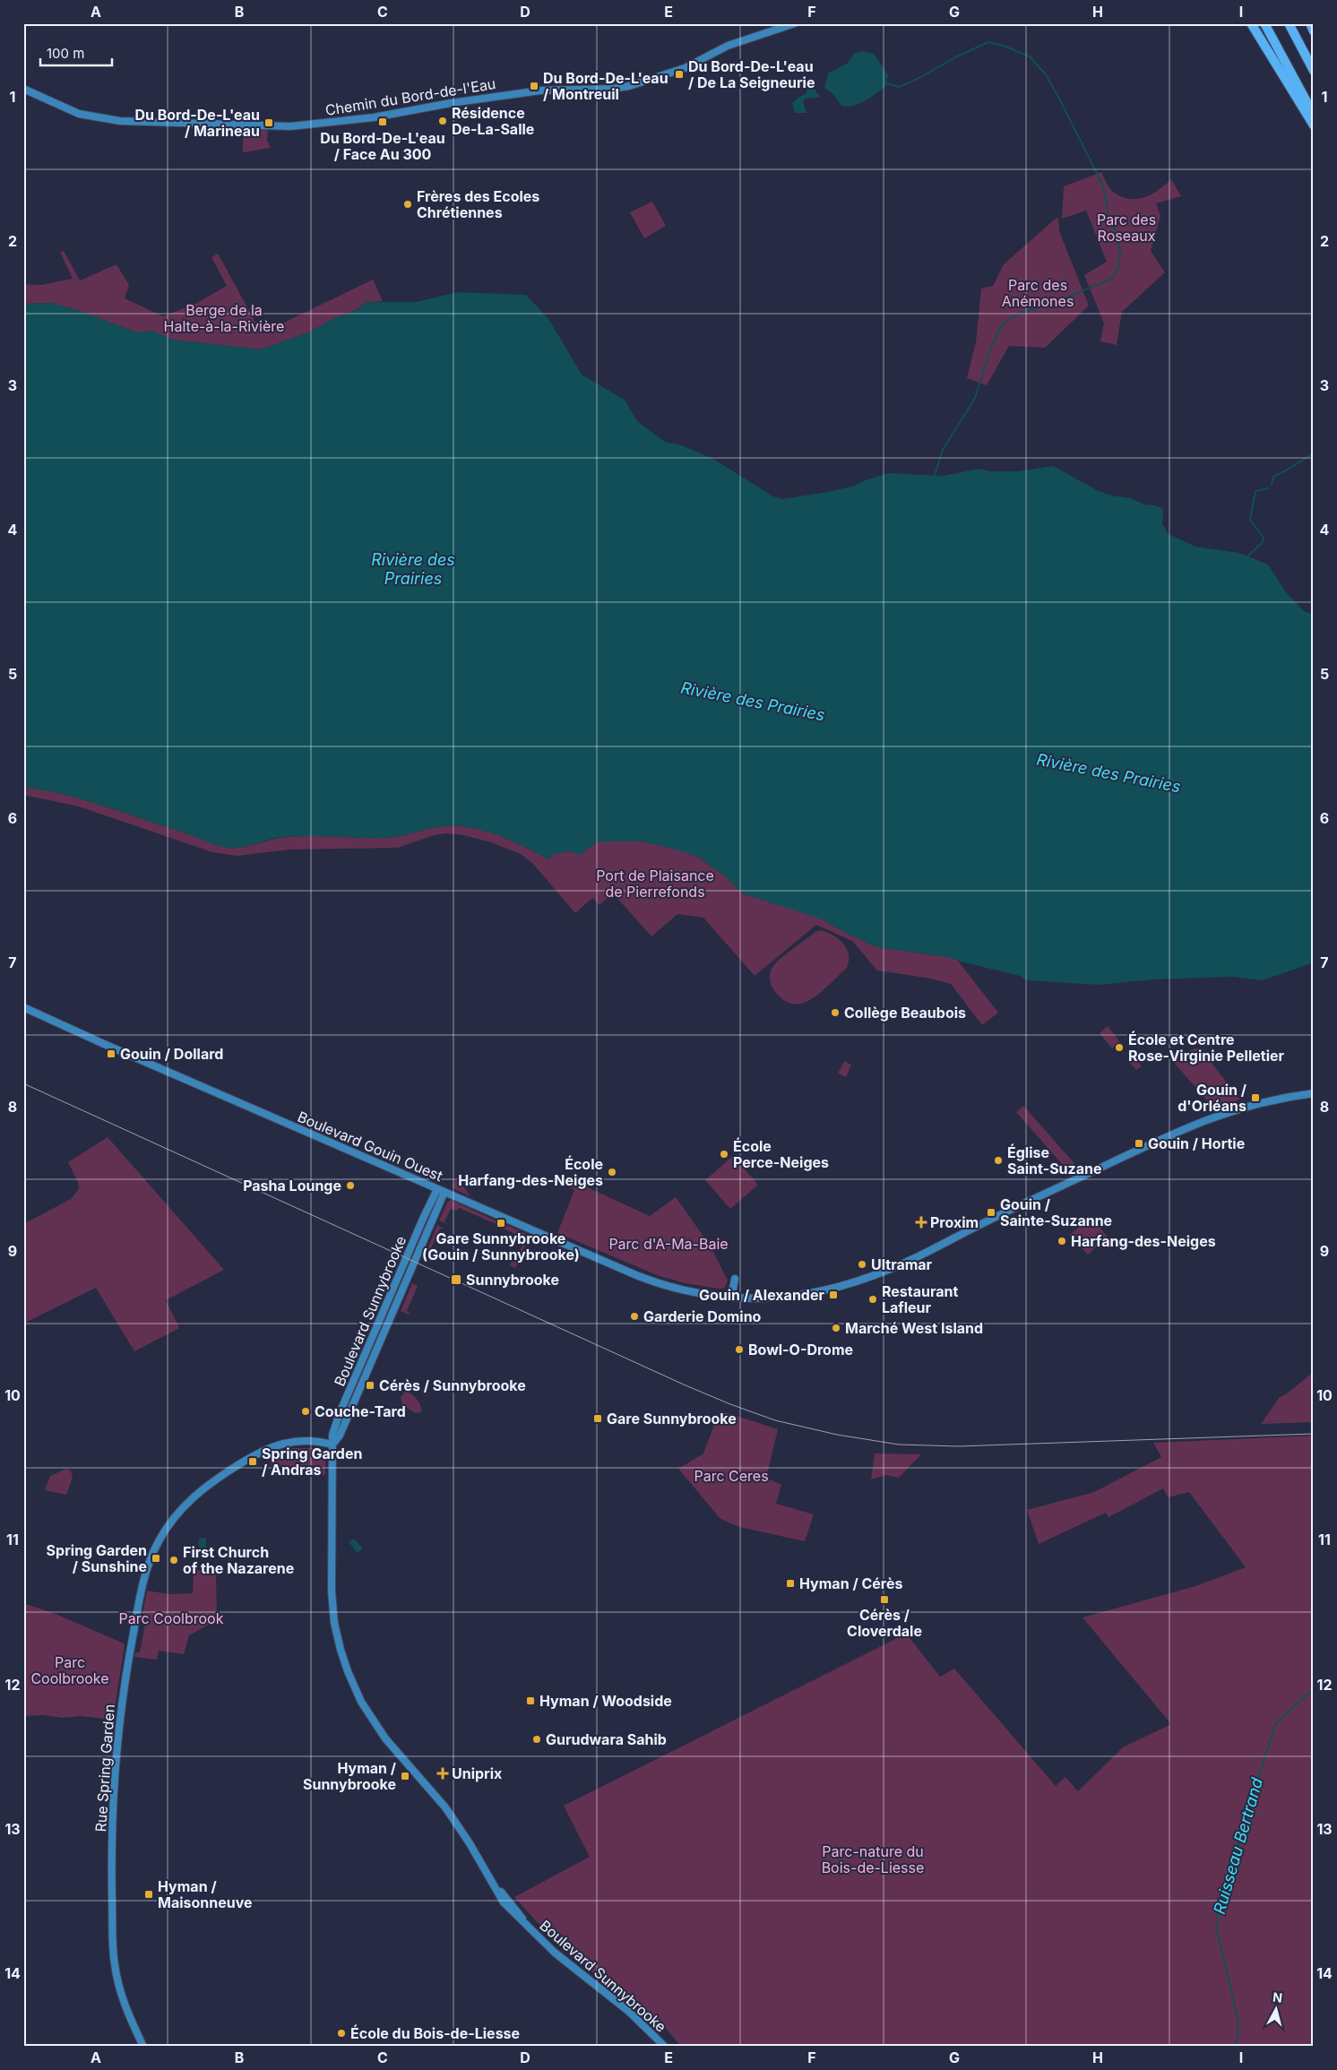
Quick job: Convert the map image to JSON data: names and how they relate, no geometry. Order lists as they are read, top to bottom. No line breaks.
{"streets":{"street":["Chemin du Bord-de-l'Eau","Boulevard Gouin Ouest","Boulevard Sunnybrooke","Rue Spring Garden"]},"crossings":[["Boulevard Gouin Ouest","Boulevard Sunnybrooke"],["Boulevard Sunnybrooke","Rue Spring Garden"]],"water":["Rivière des Prairies","Ruisseau Bertrand"],"parks":["Parc des Roseaux","Parc des Anémones","Berge de la Halte-à-la-Rivière","Port de Plaisance de Pierrefonds","Parc d'A-Ma-Baie","Parc Ceres","Parc Coolbrook","Parc Coolbrooke","Parc-nature du Bois-de-Liesse"],"places":{"transit":["Du Bord-De-L'eau / De La Seigneurie","Du Bord-De-L'eau / Montreuil","Du Bord-De-L'eau / Face Au 300","Du Bord-De-L'eau / Marineau","Gouin / Dollard","Gouin / d'Orléans","Gouin / Hortie","Gouin / Sainte-Suzanne","Gare Sunnybrooke (Gouin / Sunnybrooke)","Sunnybrooke","Gouin / Alexander","Cérès / Sunnybrooke","Gare Sunnybrooke","Spring Garden / Andras","Spring Garden / Sunshine","Hyman / Cérès","Cérès / Cloverdale","Hyman / Woodside","Hyman / Sunnybrooke","Hyman / Maisonneuve"],"other":["Résidence De-La-Salle","Frères des Ecoles Chrétiennes","Collège Beaubois","École et Centre Rose-Virginie Pelletier","École Perce-Neiges","Église Saint-Suzane","École Harfang-des-Neiges","Pasha Lounge","Harfang-des-Neiges","Ultramar","Restaurant Lafleur","Garderie Domino","Marché West Island","Bowl-O-Drome","Couche-Tard","First Church of the Nazarene","Gurudwara Sahib","École du Bois-de-Liesse"],"health":["Proxim","Uniprix"]},"scale_bar":"100 m","north":"top","grid":{"columns":["A","B","C","D","E","F","G","H","I"],"rows":["1","2","3","4","5","6","7","8","9","10","11","12","13","14"]}}
